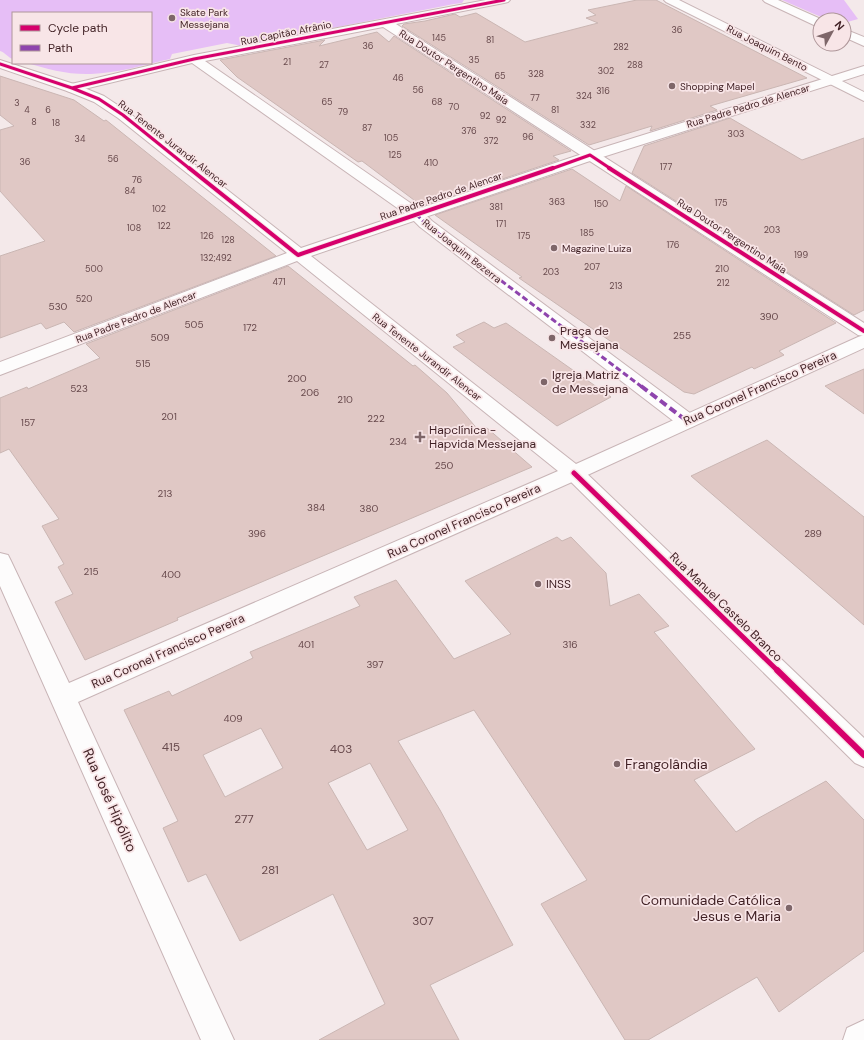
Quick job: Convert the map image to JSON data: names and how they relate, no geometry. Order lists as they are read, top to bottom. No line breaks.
{"streets":{"main road":["Rua Capitão Afrânio","Rua Joaquim Bento","Rua Doutor Pergentino Maia","Rua Padre Pedro de Alencar","Rua Tenente Jurandir Alencar","Rua Joaquim Bezerra","Rua Coronel Francisco Pereira","Rua Manuel Castelo Branco","Rua José Hipólito"]},"crossings":[["Rua Capitão Afrânio","Rua Doutor Pergentino Maia"],["Rua Capitão Afrânio","Rua Tenente Jurandir Alencar"],["Rua Capitão Afrânio","Rua Joaquim Bezerra"],["Rua Joaquim Bento","Rua Padre Pedro de Alencar"],["Rua Doutor Pergentino Maia","Rua Padre Pedro de Alencar"],["Rua Padre Pedro de Alencar","Rua Tenente Jurandir Alencar"],["Rua Padre Pedro de Alencar","Rua Joaquim Bezerra"],["Rua Tenente Jurandir Alencar","Rua Coronel Francisco Pereira"],["Rua Tenente Jurandir Alencar","Rua Manuel Castelo Branco"],["Rua Joaquim Bezerra","Rua Coronel Francisco Pereira"],["Rua Coronel Francisco Pereira","Rua Manuel Castelo Branco"],["Rua Coronel Francisco Pereira","Rua José Hipólito"]],"places":{"other":["Skate Park Messejana","Shopping Mapel","Magazine Luiza","Praça de Messejana","Igreja Matriz de Messejana","INSS","Frangolândia","Comunidade Católica Jesus e Maria"],"health":["Hapclínica - Hapvida Messejana"]},"house_numbers":["36","145","81","36","282","35","21","27","288","302","328","65","46","56","316","324","77","65","68","3","70","4","6","81","79","92","92","8","18","332","87","376","303","96","105","34","372","125","56","36","410","177","76","84","363","175","150","381","102","171","122","108","203","185","126","175","128","176","199","132;492","207","500","210","203","471","212","213","520","530","390","505","172","255","509","515","200","523","206","210","201","222","157","234","250","213","384","380","396","289","215","400","401","316","397","409","415","403","277","281","307"],"legend":["Cycle path","Path"],"north":"top right"}
